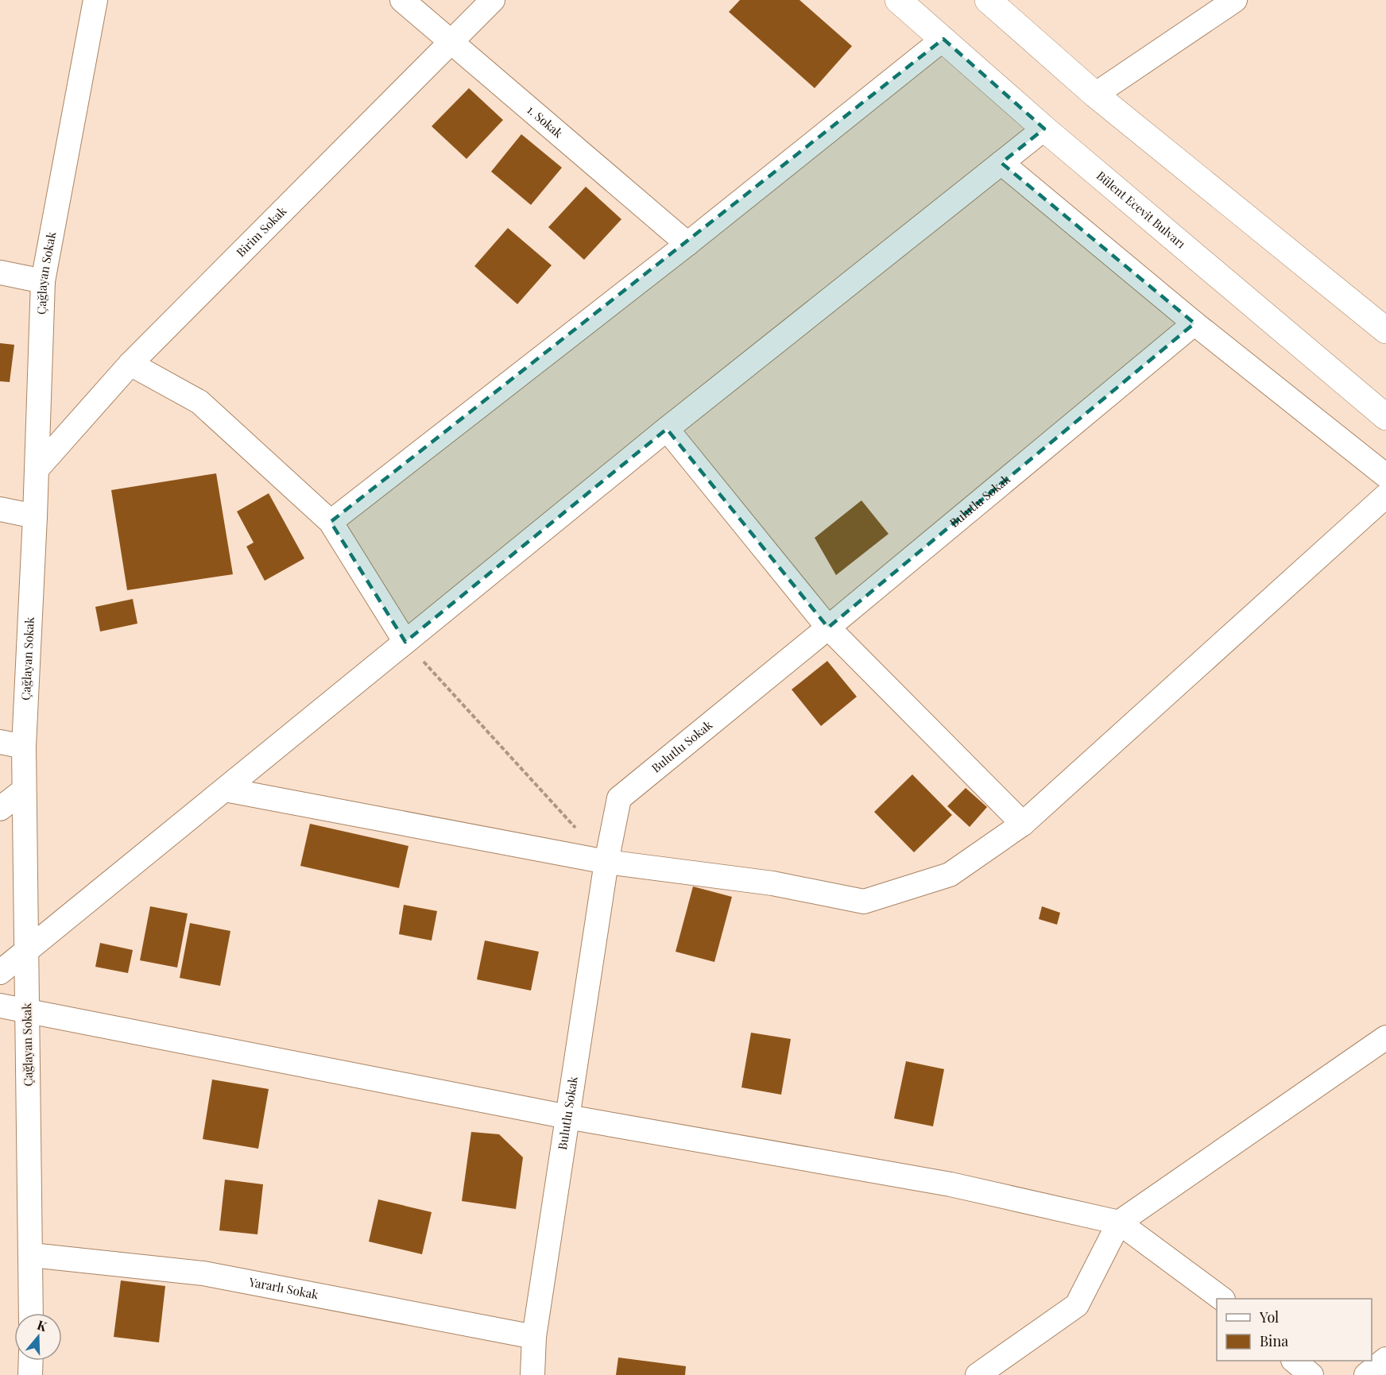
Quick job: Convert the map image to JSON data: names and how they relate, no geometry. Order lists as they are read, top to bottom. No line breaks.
{"streets":{"main road":["Bülent Ecevit Bulvarı"],"street":["1. Sokak","Birim Sokak","Çağlayan Sokak","Bulutlu Sokak","Yararlı Sokak"]},"crossings":[["1. Sokak","Birim Sokak"],["Birim Sokak","Çağlayan Sokak"],["Çağlayan Sokak","Yararlı Sokak"],["Bulutlu Sokak","Yararlı Sokak"]],"legend":["Yol","Bina"],"north":"top"}
